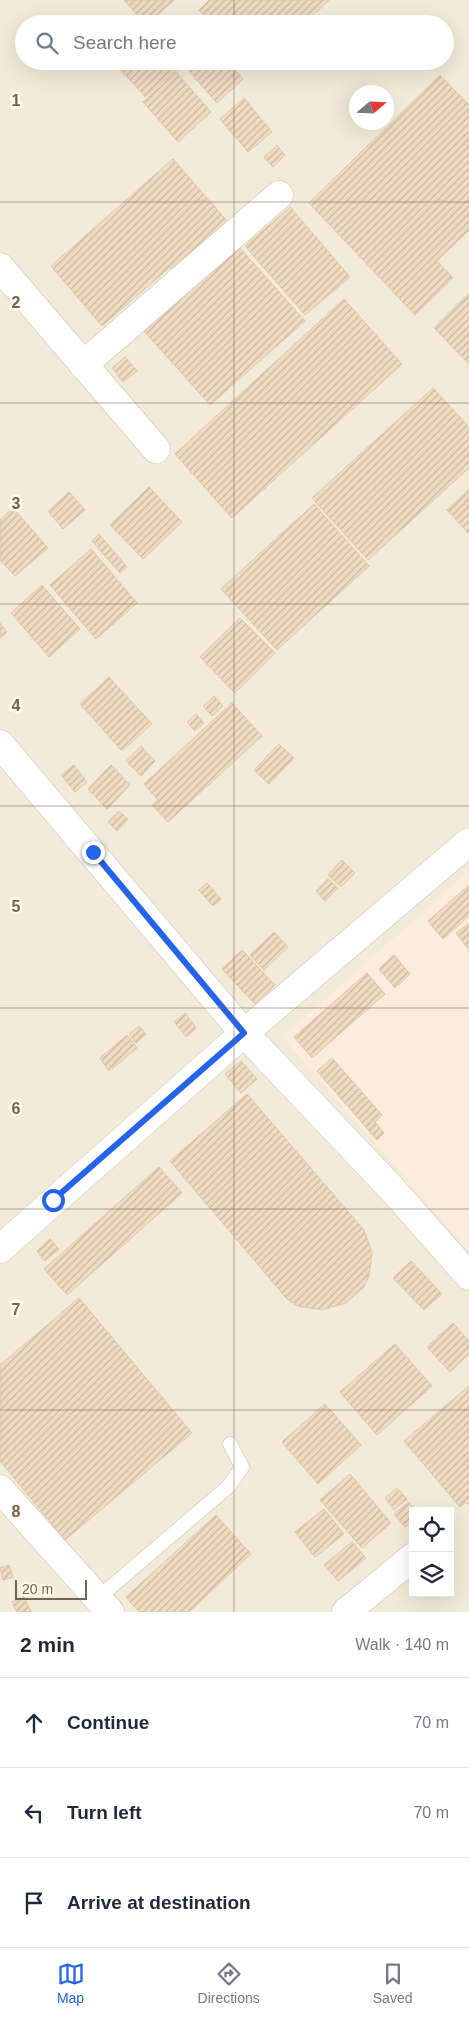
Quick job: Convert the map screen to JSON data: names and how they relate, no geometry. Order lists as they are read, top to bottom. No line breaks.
{"scale_bar":"20 m","north":"right","page":{"search":"Search here","scale":"20 m","heading":["2 min","Walk · 140 m"],"list":[["Continue","70 m"],["Turn left","70 m"],"Arrive at destination"],"nav":["Map","Directions","Saved"]},"grid":{"rows":["1","2","3","4","5","6","7","8"]}}
